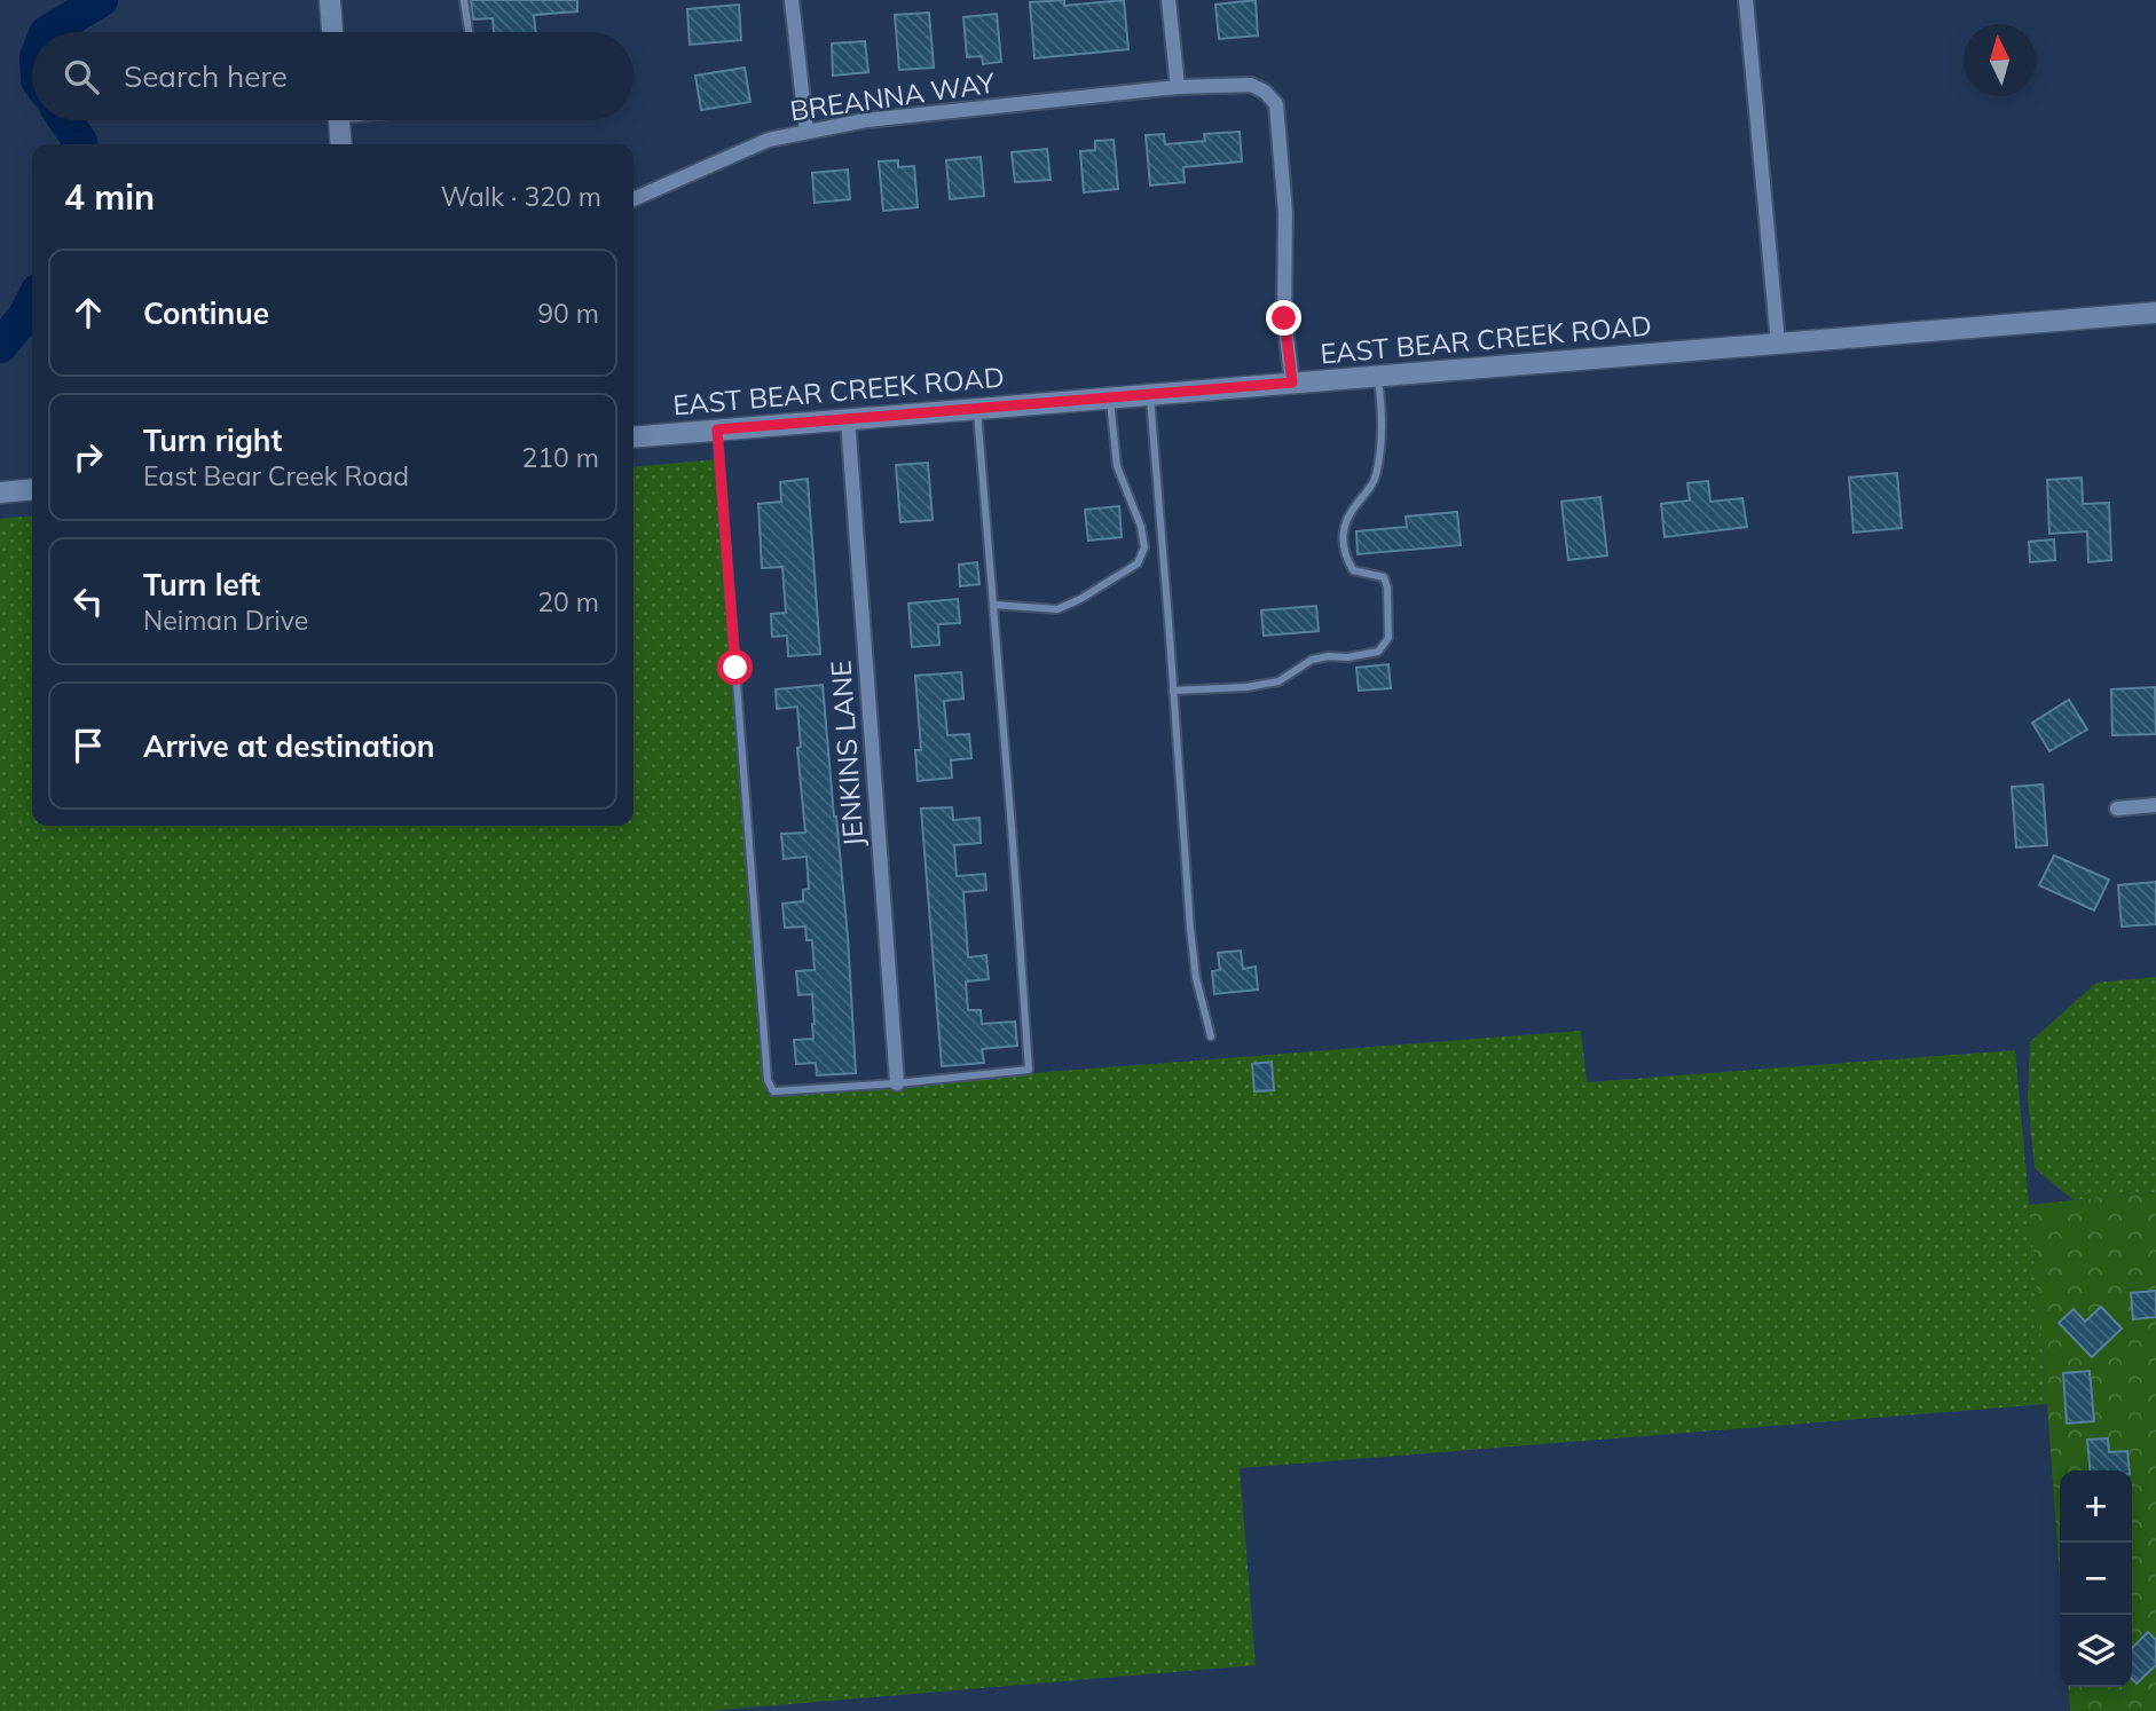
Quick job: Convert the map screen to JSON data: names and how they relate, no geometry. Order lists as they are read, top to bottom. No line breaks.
{"streets":{"main road":["EAST BEAR CREEK ROAD"],"street":["BREANNA WAY","JENKINS LANE"]},"crossings":[["BREANNA WAY","EAST BEAR CREEK ROAD"],["EAST BEAR CREEK ROAD","JENKINS LANE"]],"north":"top","page":{"search":"Search here","heading":["4 min","Walk · 320 m"],"list":[["Continue","90 m"],["Turn right","East Bear Creek Road","210 m"],["Turn left","Neiman Drive","20 m"],"Arrive at destination"],"map_buttons":["+","−"]}}
